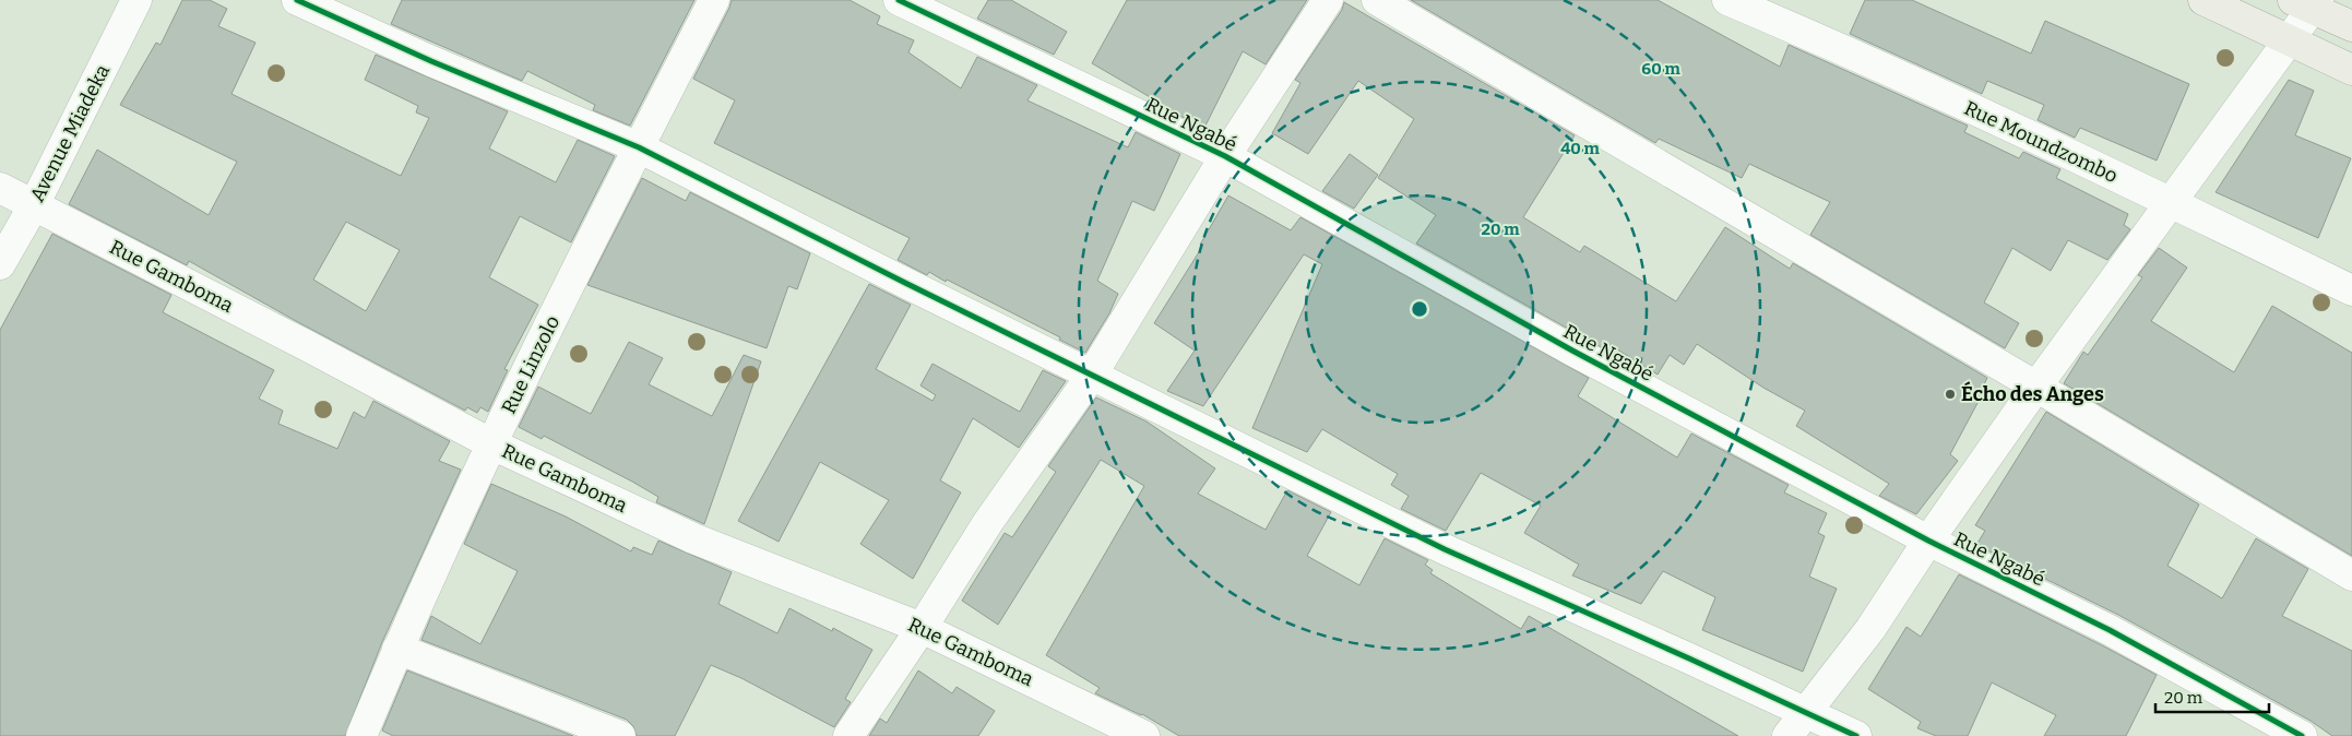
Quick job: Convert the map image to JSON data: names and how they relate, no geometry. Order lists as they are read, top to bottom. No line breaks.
{"streets":{"street":["Rue Ngabé","Avenue Miadeka","Rue Moundzombo","Rue Gamboma","Rue Linzolo"]},"crossings":[["Avenue Miadeka","Rue Gamboma"],["Rue Gamboma","Rue Linzolo"]],"places":["Écho des Anges"],"scale_bar":"20 m","rings":["60 m","40 m","20 m"]}
